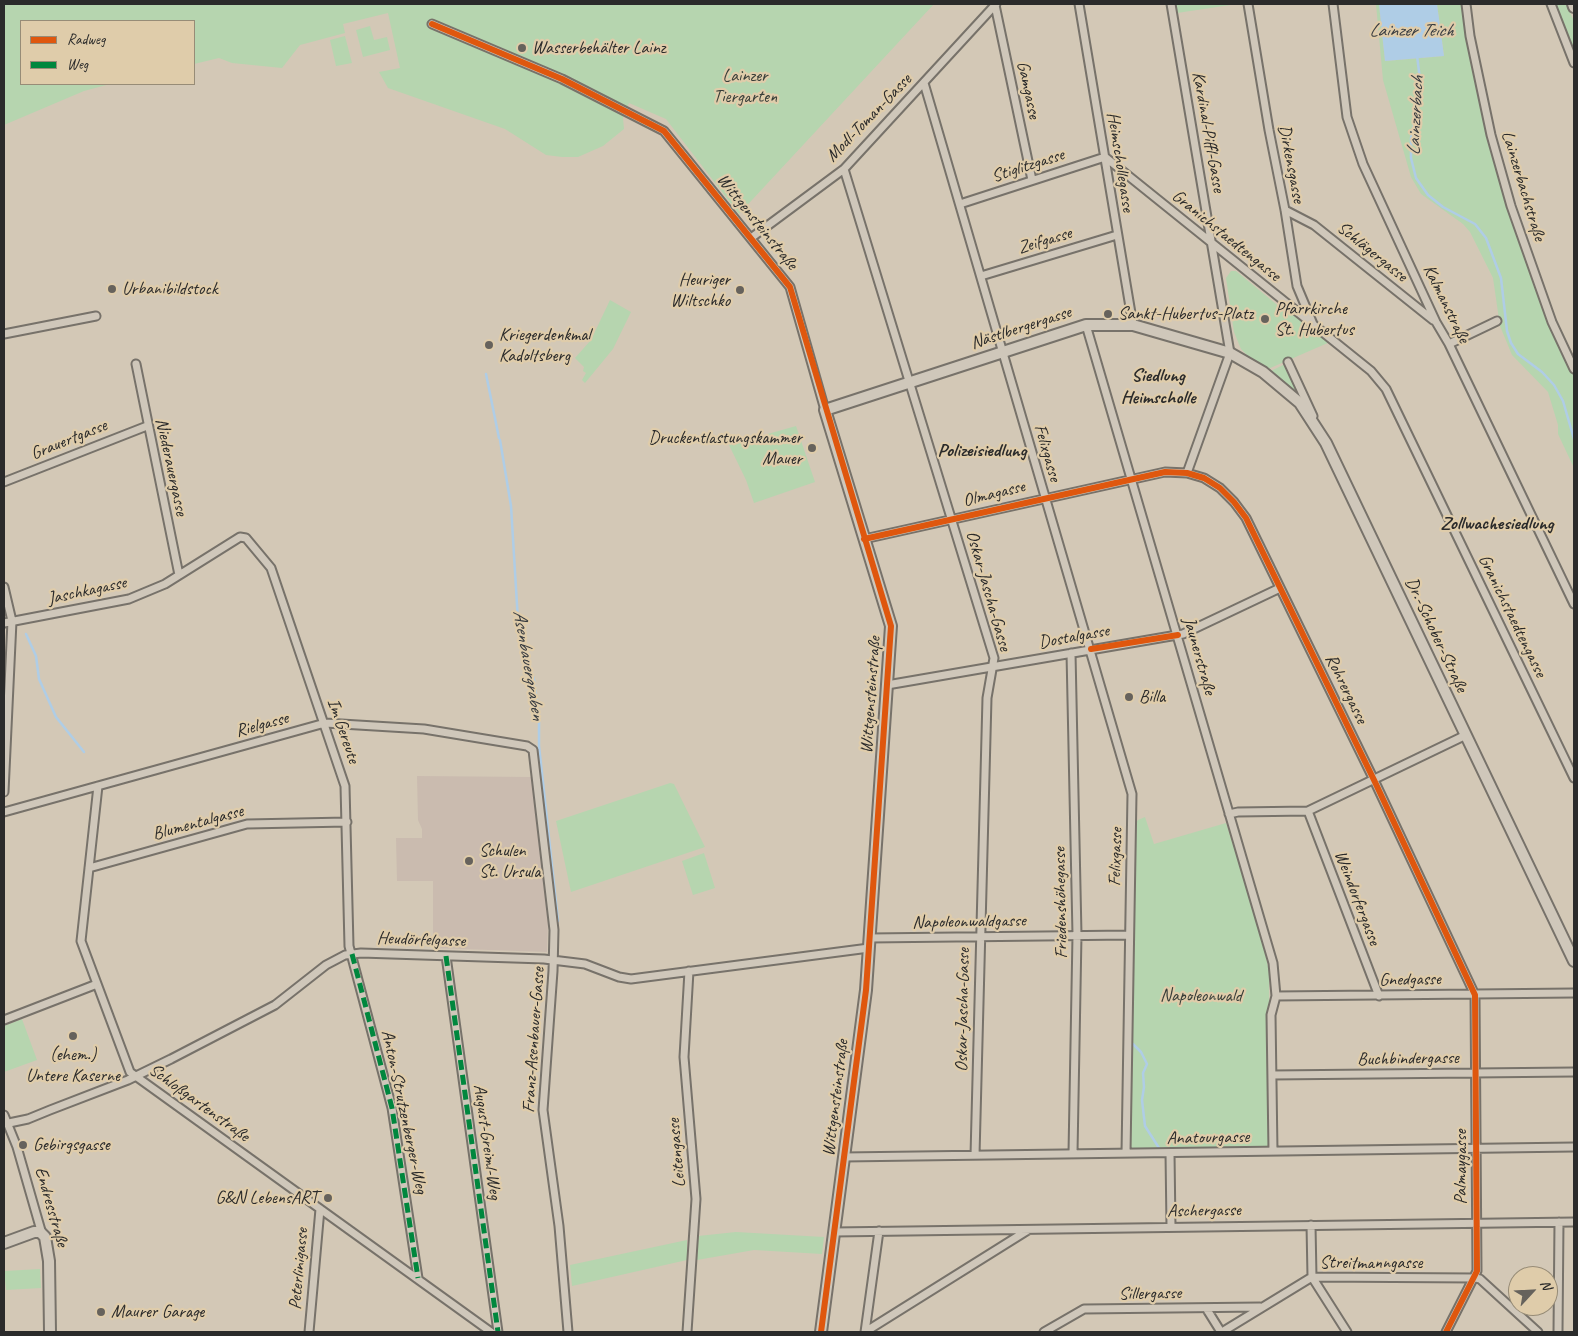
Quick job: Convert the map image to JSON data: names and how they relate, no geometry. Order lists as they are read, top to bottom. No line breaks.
{"streets":{"street":["Gamgasse","Modl-Toman-Gasse","Kardinal-Piffl-Gasse","Heimschollegasse","Dirkensgasse","Stiglitzgasse","Lainzerbachstraße","Wittgensteinstraße","Granichstaedtengasse","Zeifgasse","Schlägergasse","Kalmanstraße","Nästlbergergasse","Grauertgasse","Felixgasse","Niederauergasse","Olmagasse","Jaschkagasse","Oskar-Jascha-Gasse","Dr.-Schober-Straße","Dostalgasse","Jaunerstraße","Rohrergasse","Rielgasse","Im Gereute","Blumentalgasse","Weindorfergasse","Friedenshöhegasse","Napoleonwaldgasse","Heudörfelgasse","Gnedgasse","Franz-Asenbauer-Gasse","Buchbindergasse","Schloßgartenstraße","Anton-Strutzenberger-Weg","Anatourgasse","August-Greiml-Weg","Leitengasse","Palmaygasse","Endresstraße","Aschergasse","Streitmanngasse","Peterlinigasse","Sillergasse"]},"crossings":[["Gamgasse","Modl-Toman-Gasse"],["Gamgasse","Stiglitzgasse"],["Modl-Toman-Gasse","Wittgensteinstraße"],["Modl-Toman-Gasse","Felixgasse"],["Modl-Toman-Gasse","Oskar-Jascha-Gasse"],["Kardinal-Piffl-Gasse","Granichstaedtengasse"],["Kardinal-Piffl-Gasse","Nästlbergergasse"],["Kardinal-Piffl-Gasse","Dr.-Schober-Straße"],["Heimschollegasse","Stiglitzgasse"],["Heimschollegasse","Granichstaedtengasse"],["Heimschollegasse","Zeifgasse"],["Heimschollegasse","Nästlbergergasse"],["Dirkensgasse","Granichstaedtengasse"],["Dirkensgasse","Schlägergasse"],["Stiglitzgasse","Granichstaedtengasse"],["Stiglitzgasse","Felixgasse"],["Wittgensteinstraße","Nästlbergergasse"],["Wittgensteinstraße","Olmagasse"],["Wittgensteinstraße","Dostalgasse"],["Wittgensteinstraße","Napoleonwaldgasse"],["Wittgensteinstraße","Heudörfelgasse"],["Wittgensteinstraße","Anatourgasse"],["Wittgensteinstraße","Aschergasse"],["Zeifgasse","Felixgasse"],["Schlägergasse","Kalmanstraße"],["Nästlbergergasse","Felixgasse"],["Nästlbergergasse","Oskar-Jascha-Gasse"],["Nästlbergergasse","Dr.-Schober-Straße"],["Nästlbergergasse","Jaunerstraße"],["Grauertgasse","Niederauergasse"],["Felixgasse","Olmagasse"],["Felixgasse","Dostalgasse"],["Felixgasse","Napoleonwaldgasse"],["Felixgasse","Anatourgasse"],["Niederauergasse","Jaschkagasse"],["Olmagasse","Oskar-Jascha-Gasse"],["Olmagasse","Jaunerstraße"],["Olmagasse","Rohrergasse"],["Jaschkagasse","Im Gereute"],["Oskar-Jascha-Gasse","Dostalgasse"],["Oskar-Jascha-Gasse","Napoleonwaldgasse"],["Oskar-Jascha-Gasse","Anatourgasse"],["Dostalgasse","Jaunerstraße"],["Dostalgasse","Rohrergasse"],["Dostalgasse","Friedenshöhegasse"],["Jaunerstraße","Rohrergasse"],["Jaunerstraße","Gnedgasse"],["Jaunerstraße","Buchbindergasse"],["Jaunerstraße","Anatourgasse"],["Rohrergasse","Gnedgasse"],["Rohrergasse","Palmaygasse"],["Rielgasse","Im Gereute"],["Rielgasse","Franz-Asenbauer-Gasse"],["Rielgasse","Schloßgartenstraße"],["Im Gereute","Blumentalgasse"],["Im Gereute","Heudörfelgasse"],["Im Gereute","Anton-Strutzenberger-Weg"],["Blumentalgasse","Schloßgartenstraße"],["Weindorfergasse","Gnedgasse"],["Friedenshöhegasse","Napoleonwaldgasse"],["Friedenshöhegasse","Anatourgasse"],["Napoleonwaldgasse","Heudörfelgasse"],["Heudörfelgasse","Franz-Asenbauer-Gasse"],["Heudörfelgasse","Schloßgartenstraße"],["Heudörfelgasse","Anton-Strutzenberger-Weg"],["Heudörfelgasse","August-Greiml-Weg"],["Heudörfelgasse","Leitengasse"],["Heudörfelgasse","Endresstraße"],["Gnedgasse","Palmaygasse"],["Buchbindergasse","Palmaygasse"],["Schloßgartenstraße","Anton-Strutzenberger-Weg"],["Schloßgartenstraße","Peterlinigasse"],["Anatourgasse","Palmaygasse"],["Palmaygasse","Aschergasse"],["Palmaygasse","Streitmanngasse"],["Streitmanngasse","Sillergasse"]],"districts":["Siedlung Heimscholle","Polizeisiedlung","Zollwachesiedlung"],"water":["Lainzer Teich","Lainzerbach","Asenbauergraben"],"parks":["Lainzer Tiergarten","Napoleonwald"],"places":["Wasserbehälter Lainz","Urbanibildstock","Heuriger Wiltschko","Sankt-Hubertus-Platz","Pfarrkirche St. Hubertus","Kriegerdenkmal Kadoltsberg","Druckentlastungskammer Mauer","Billa","Schulen St. Ursula","(ehem.) Untere Kaserne","Gebirgsgasse","G&N LebensART","Maurer Garage"],"legend":["Radweg","Weg"],"north":"top right"}
